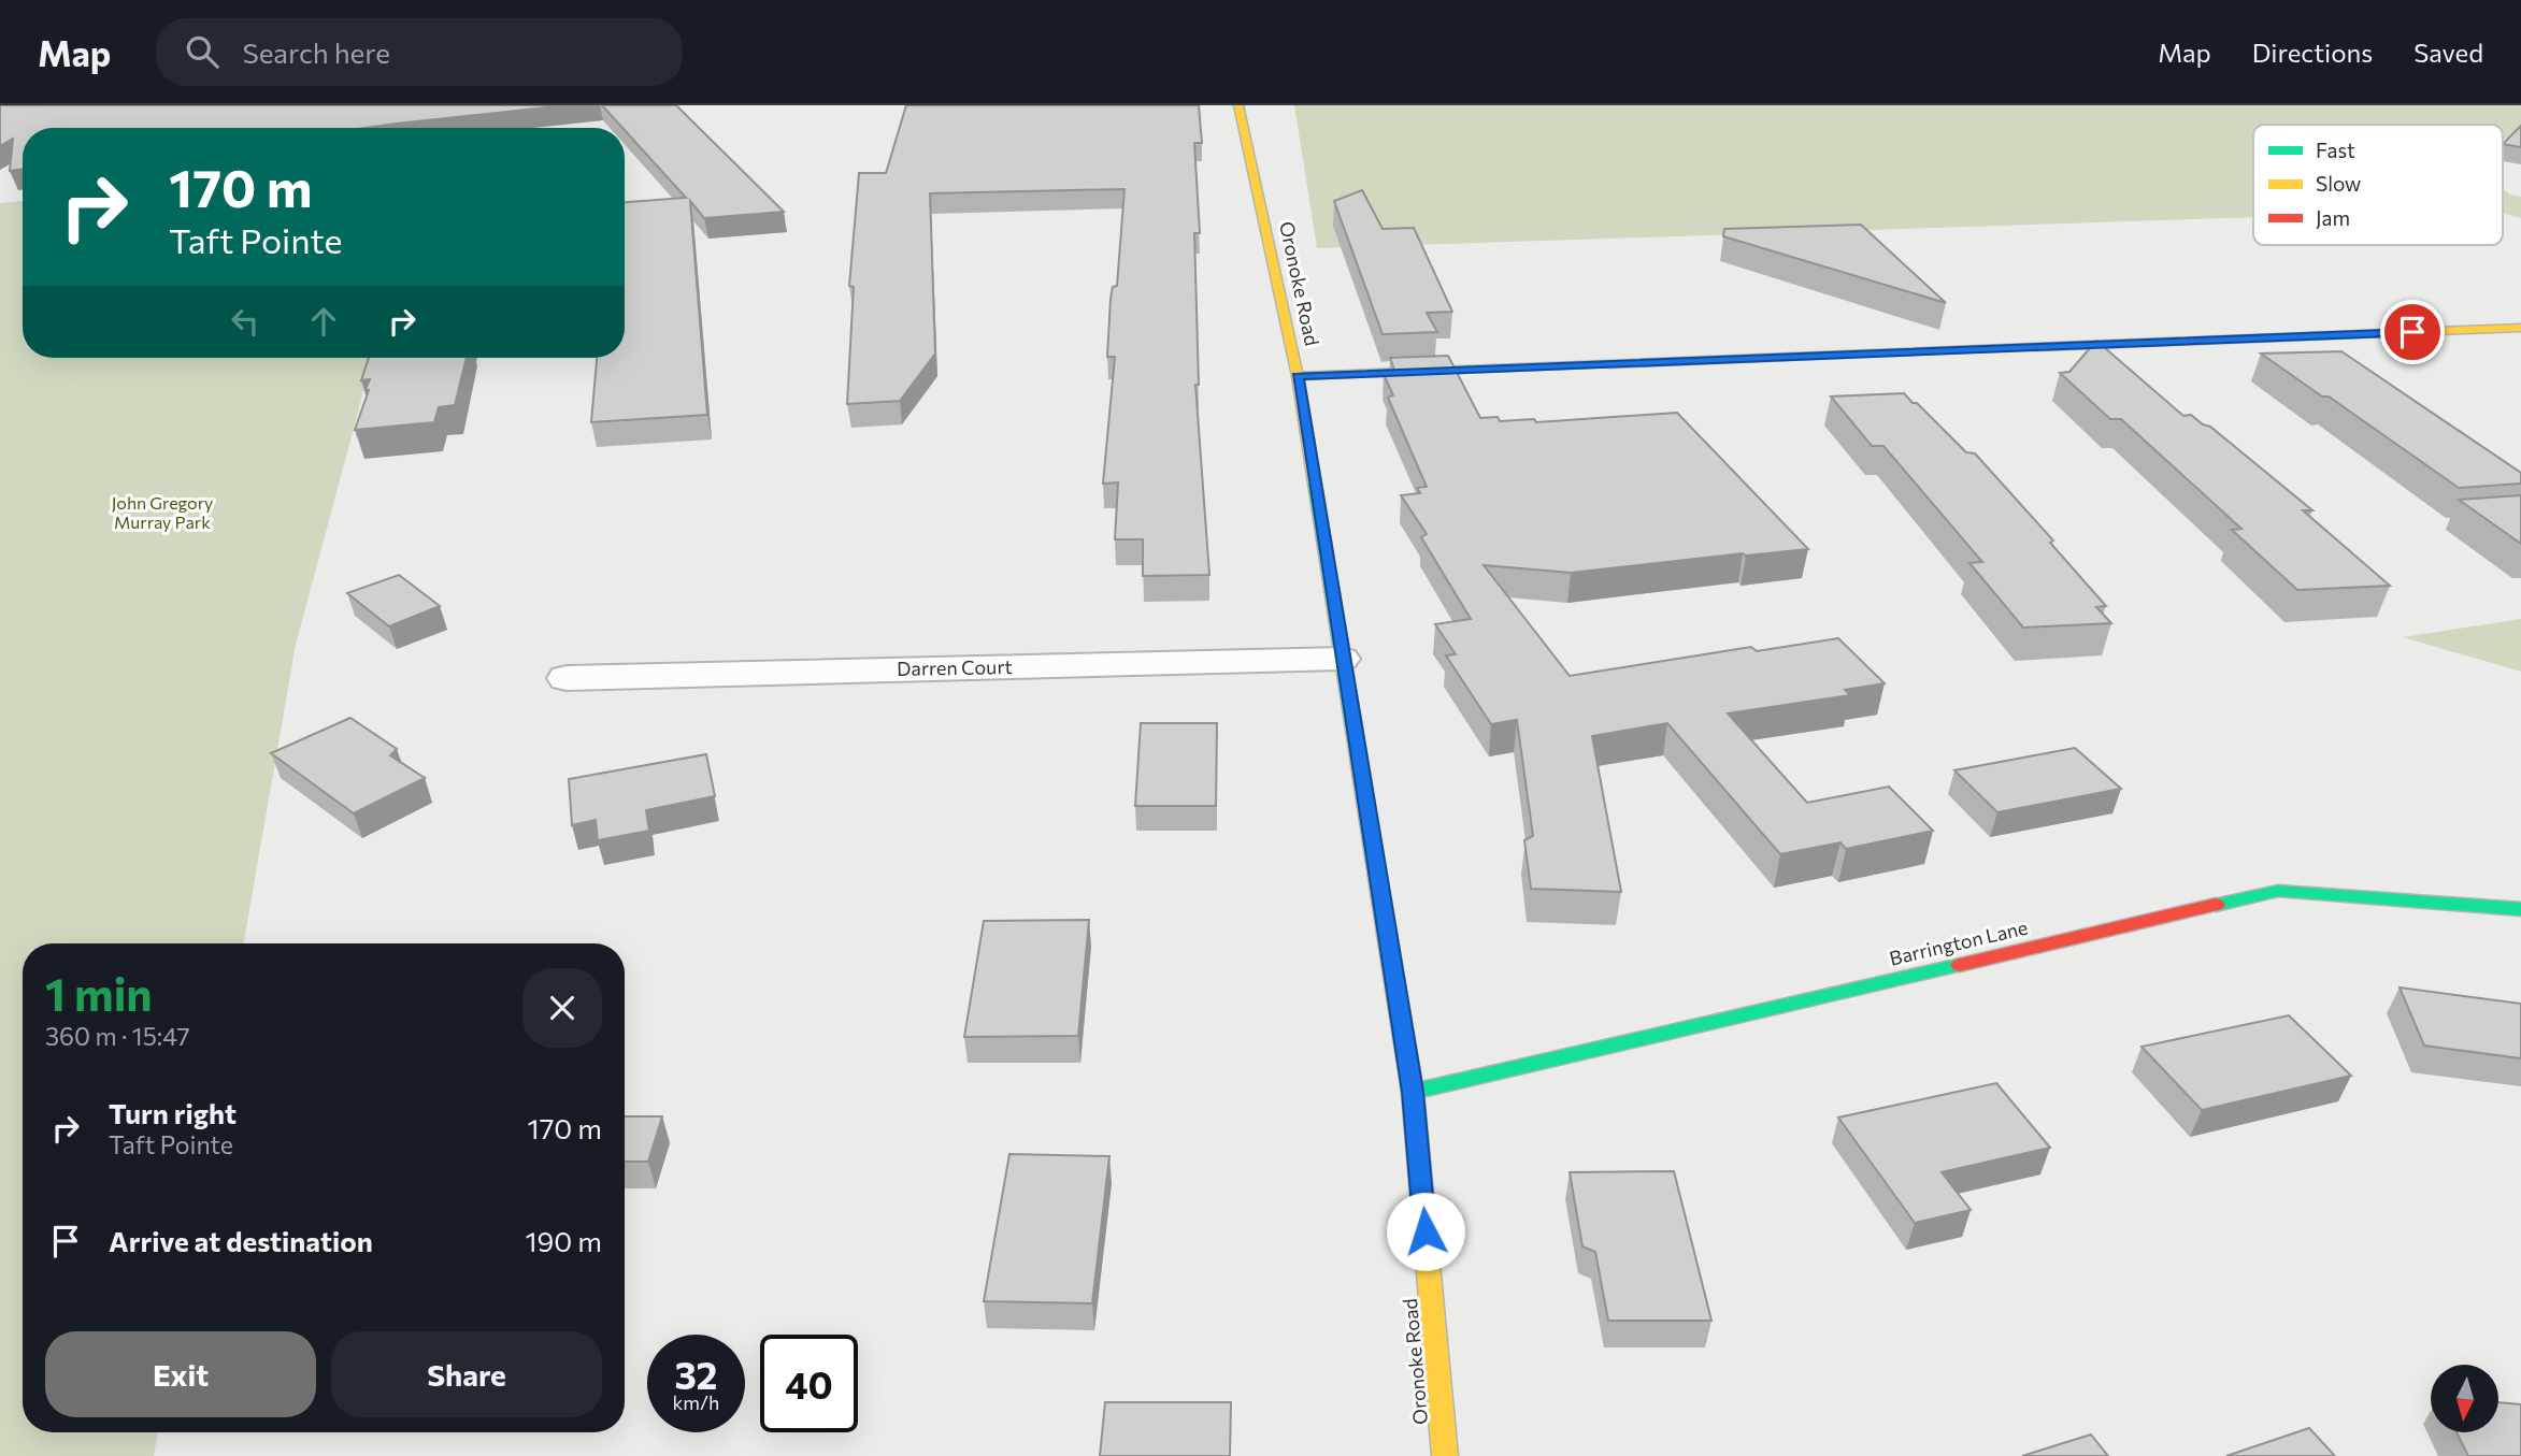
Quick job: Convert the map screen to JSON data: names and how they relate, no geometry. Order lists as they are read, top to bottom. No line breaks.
{"streets":{"street":["Oronoke Road","Darren Court","Barrington Lane"]},"crossings":[["Oronoke Road","Darren Court"],["Oronoke Road","Barrington Lane"]],"parks":["John Gregory Murray Park"],"legend":["Fast","Slow","Jam"],"north":"bottom","page":{"header":"Map","search":"Search here","nav":["Map","Directions","Saved"],"turn":["170 m","Taft Pointe"],"heading":["1 min","360 m · 15:47"],"list":[{"name":"Turn right","note":"Taft Pointe","value":"170 m"},{"name":"Arrive at destination","value":"190 m"}],"buttons":["Exit","Share"],"speed":"32 km/h","limit":"40"}}
